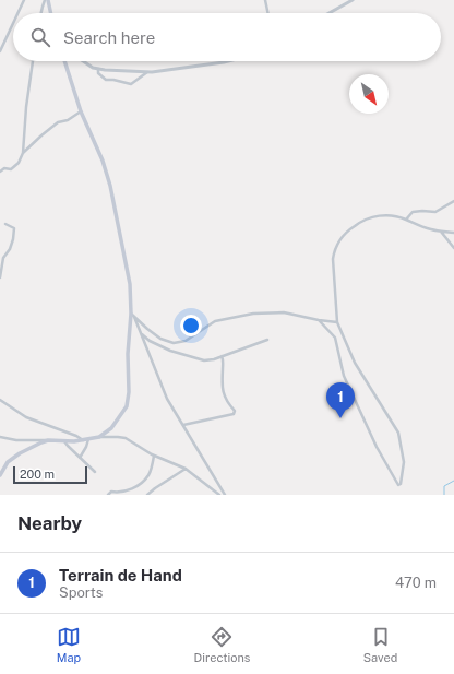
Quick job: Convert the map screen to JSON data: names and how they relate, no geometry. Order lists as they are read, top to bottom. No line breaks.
{"scale_bar":"200 m","north":"bottom right","page":{"search":"Search here","pins":"1","scale":"200 m","heading":"Nearby","list":[{"mark":"1","name":"Terrain de Hand","note":"Sports","value":"470 m"}],"nav":["Map","Directions","Saved"]}}
